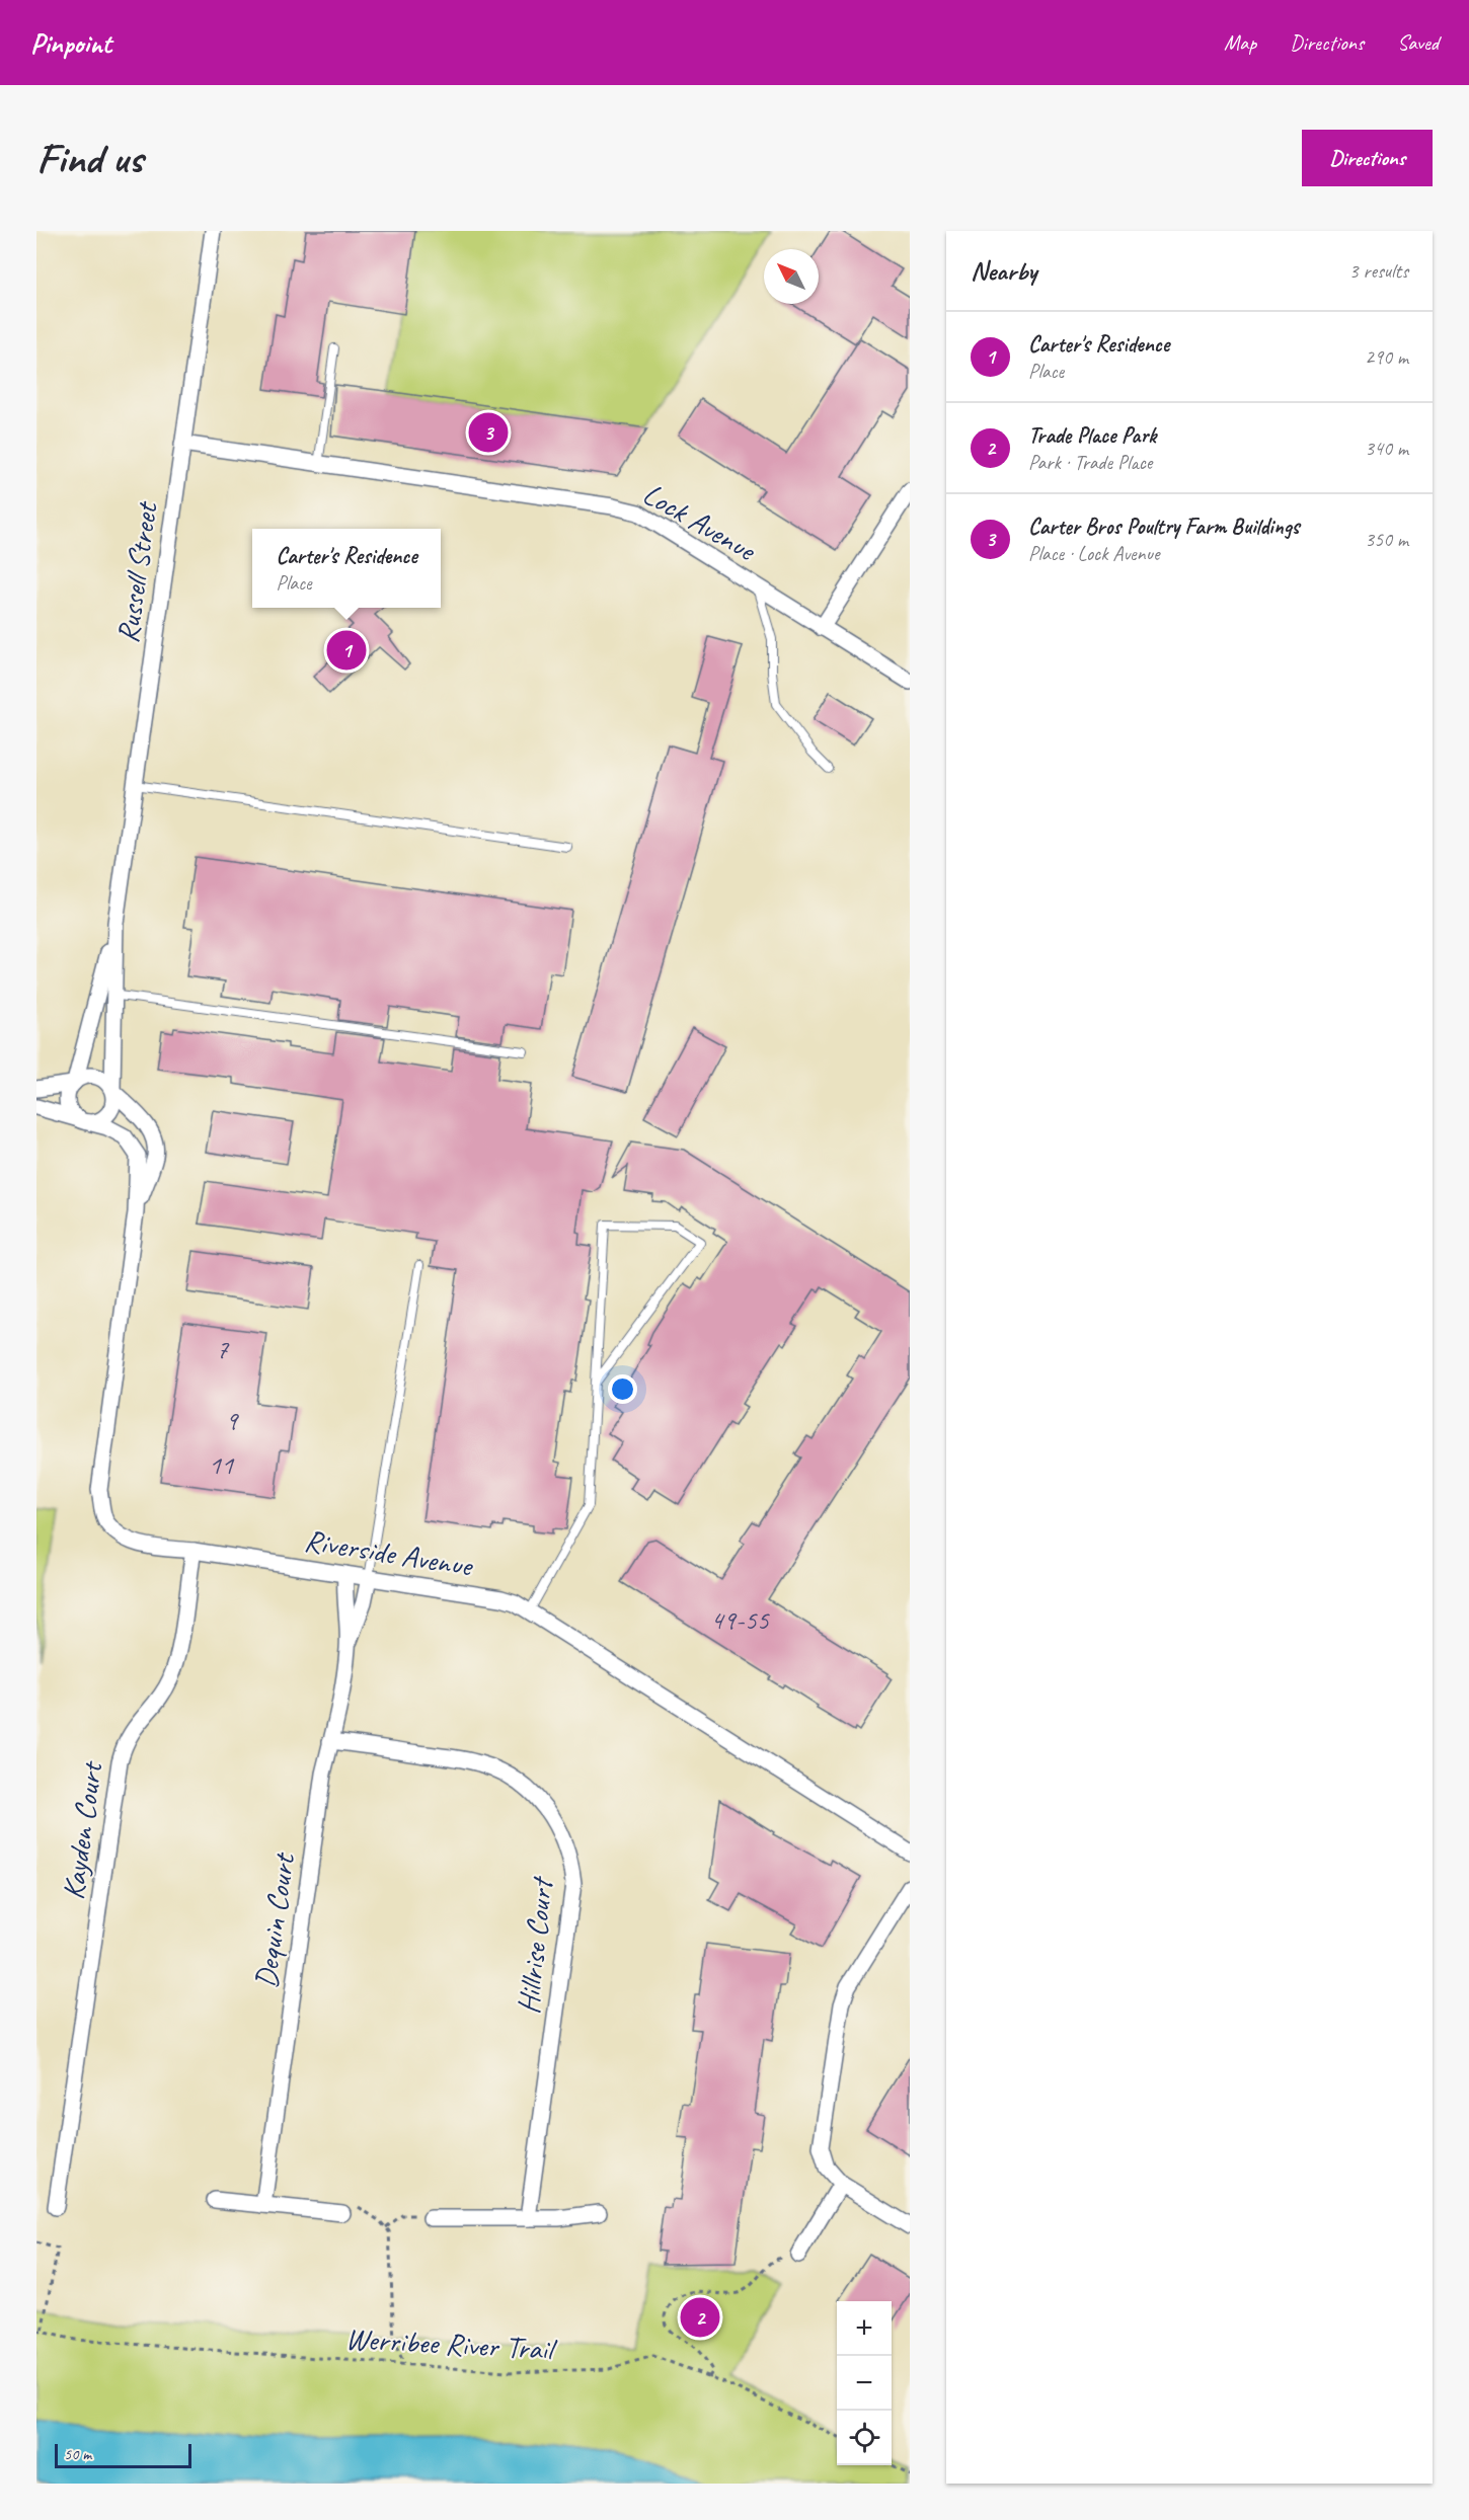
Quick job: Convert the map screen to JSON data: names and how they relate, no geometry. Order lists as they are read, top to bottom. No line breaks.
{"streets":{"street":["Lock Avenue","Russell Street","Riverside Avenue","Kayden Court","Dequin Court","Hillrise Court"],"path":["Werribee River Trail"]},"crossings":[["Lock Avenue","Russell Street"],["Russell Street","Riverside Avenue"],["Riverside Avenue","Kayden Court"],["Riverside Avenue","Dequin Court"],["Dequin Court","Hillrise Court"]],"house_numbers":["7","9","11","49-55"],"scale_bar":"50 m","north":"top left","page":{"header":"Pinpoint","nav":["Map","Directions","Saved"],"buttons":"Directions","title":"Find us","heading":["Nearby","3 results"],"list":[{"mark":"1","name":"Carter's Residence","note":"Place","value":"290 m"},{"mark":"2","name":"Trade Place Park","note":"Park · Trade Place","value":"340 m"},{"mark":"3","name":"Carter Bros Poultry Farm Buildings","note":"Place · Lock Avenue","value":"350 m"}],"pins":["3","1","2"],"popup":["Carter's Residence","Place"],"map_buttons":["+","−"],"scale":"50 m"}}
